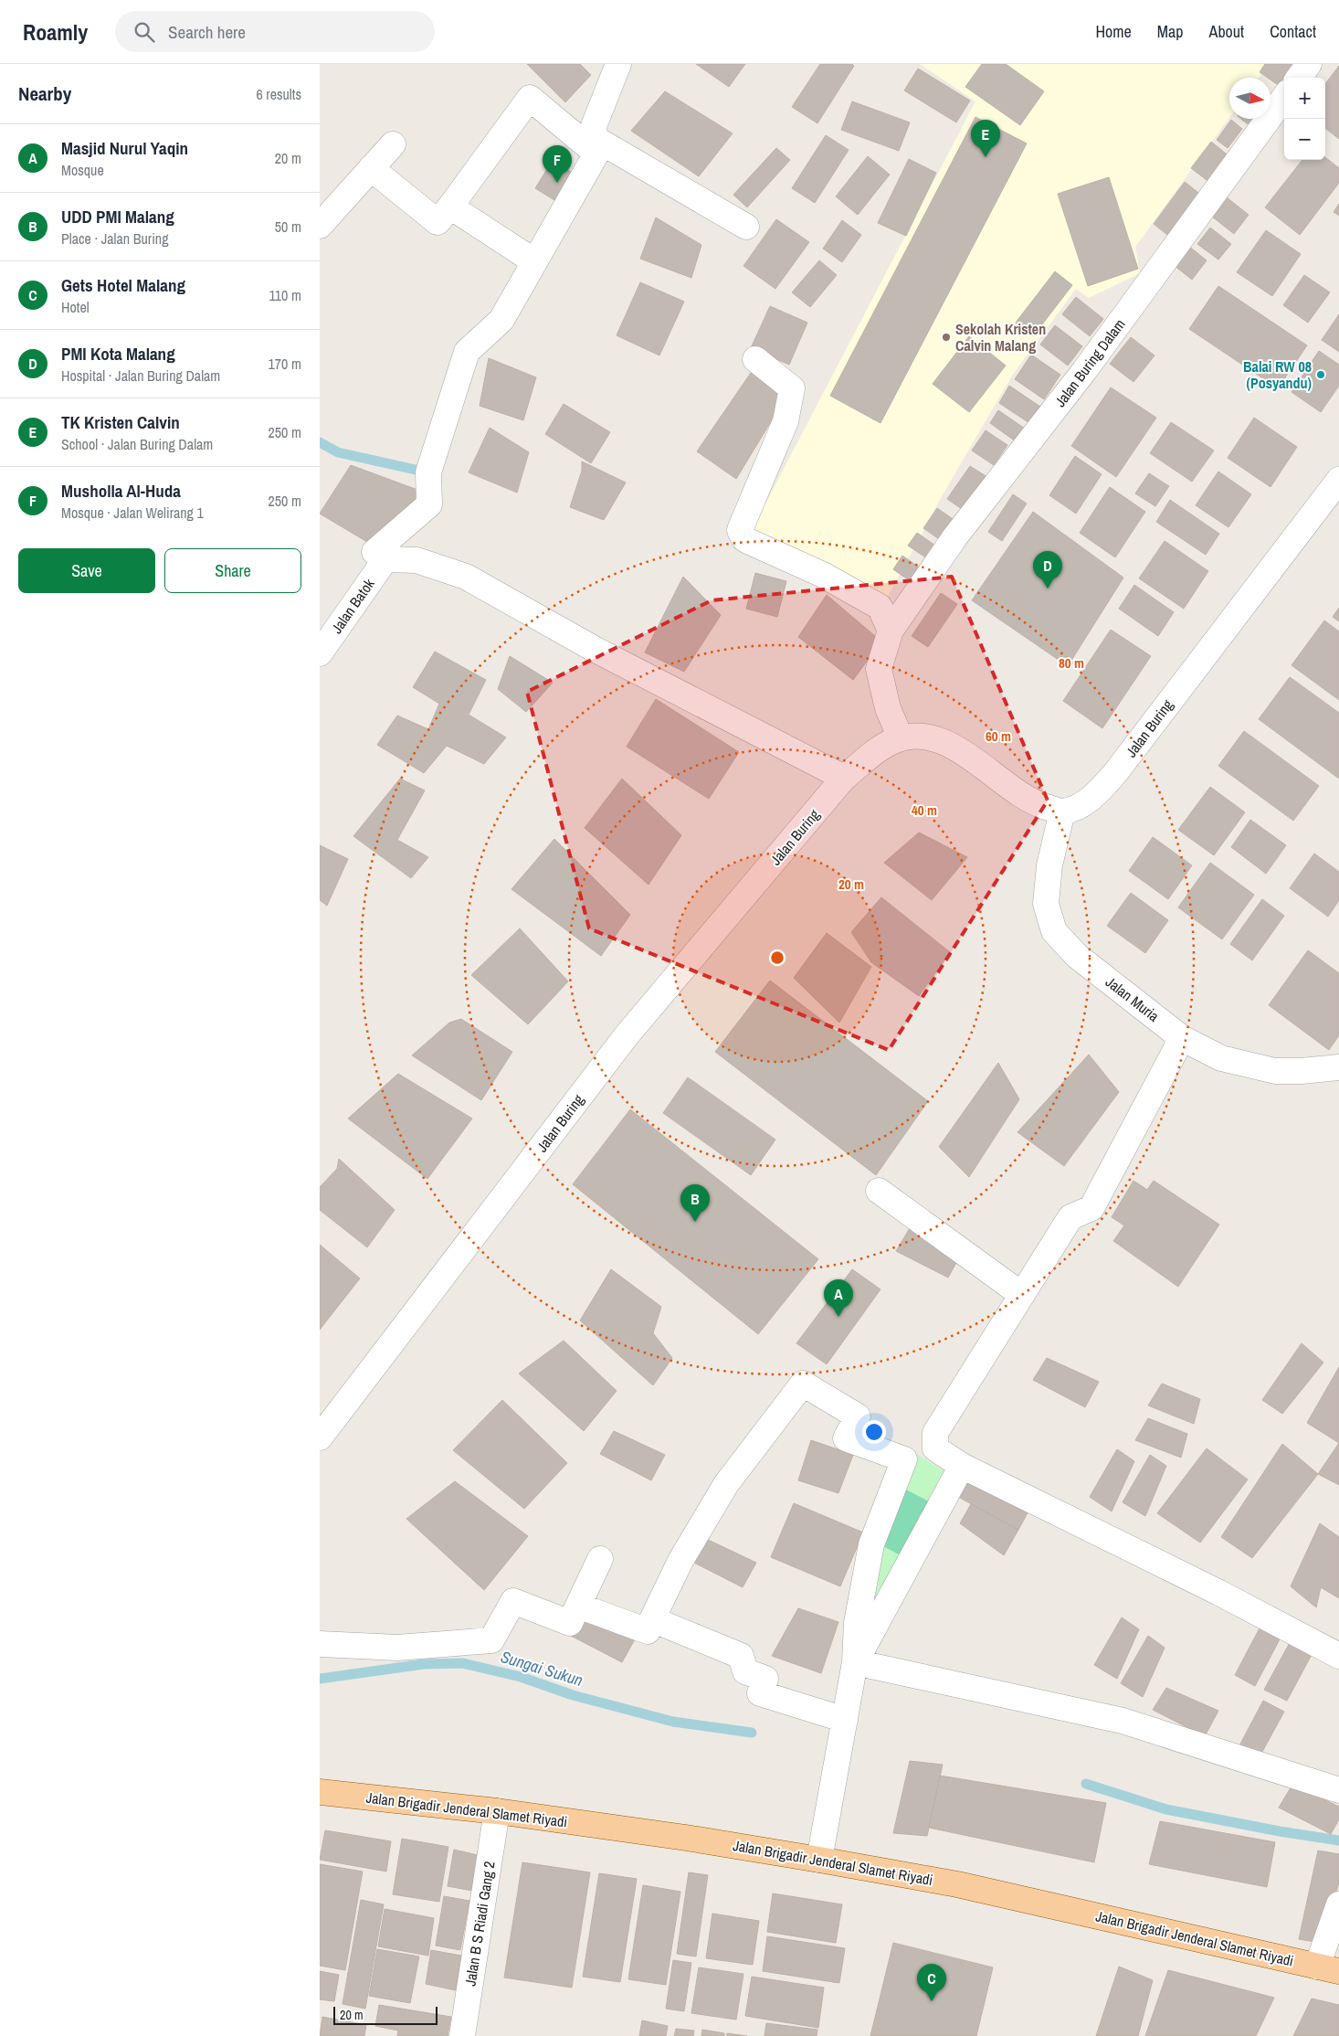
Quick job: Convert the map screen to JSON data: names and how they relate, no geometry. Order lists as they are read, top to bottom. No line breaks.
{"streets":{"main road":["Jalan Brigadir Jenderal Slamet Riyadi"],"street":["Jalan Buring Dalam","Jalan Batok","Jalan Buring","Jalan Muria","Jalan B S Riadi Gang 2"]},"crossings":[["Jalan Buring Dalam","Jalan Buring"],["Jalan Buring","Jalan Muria"],["Jalan Brigadir Jenderal Slamet Riyadi","Jalan B S Riadi Gang 2"]],"water":["Sungai Sukun"],"places":["Sekolah Kristen Calvin Malang","Balai RW 08 (Posyandu)"],"scale_bar":"20 m","north":"right","page":{"header":"Roamly","search":"Search here","nav":["Home","Map","About","Contact"],"heading":["Nearby","6 results"],"map_buttons":["+","−"],"pins":["E","F","D","B","A","C"],"list":[{"mark":"A","name":"Masjid Nurul Yaqin","note":"Mosque","value":"20 m"},{"mark":"B","name":"UDD PMI Malang","note":"Place · Jalan Buring","value":"50 m"},{"mark":"C","name":"Gets Hotel Malang","note":"Hotel","value":"110 m"},{"mark":"D","name":"PMI Kota Malang","note":"Hospital · Jalan Buring Dalam","value":"170 m"},{"mark":"E","name":"TK Kristen Calvin","note":"School · Jalan Buring Dalam","value":"250 m"},{"mark":"F","name":"Musholla Al-Huda","note":"Mosque · Jalan Welirang 1","value":"250 m"}],"buttons":["Save","Share"],"scale":"20 m"},"rings":["80 m","60 m","40 m","20 m"]}
